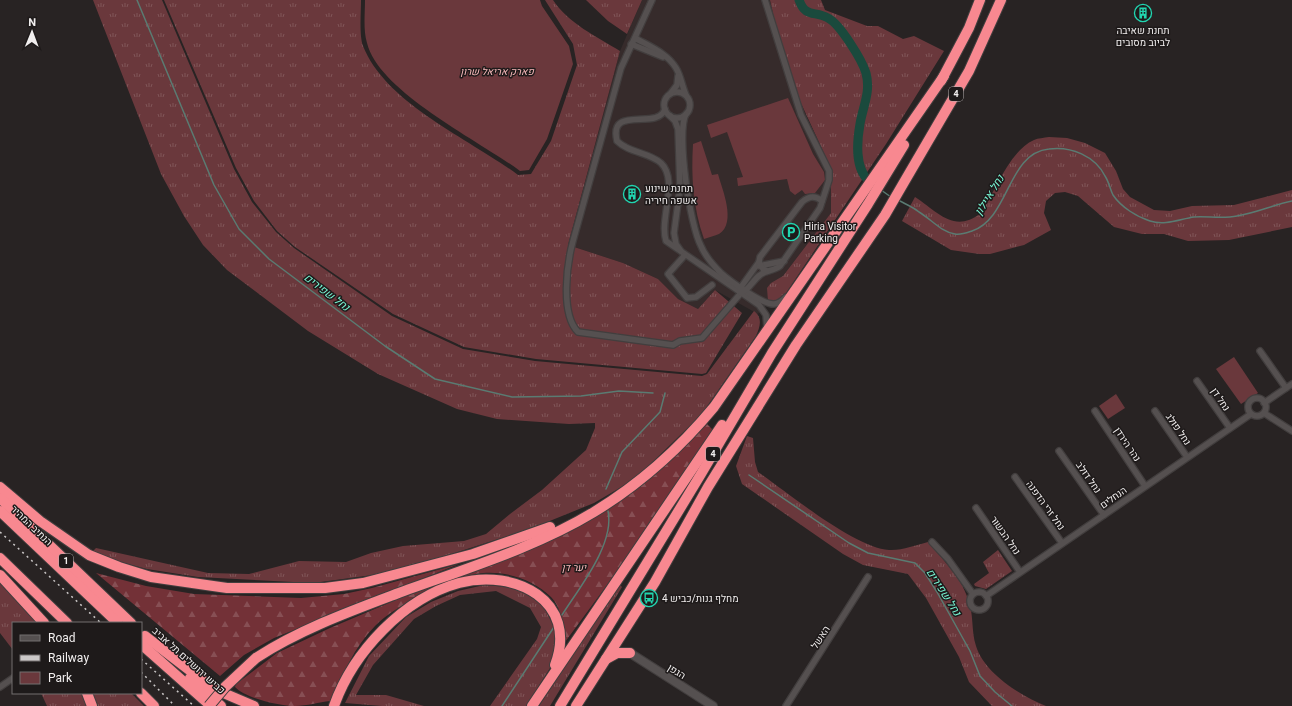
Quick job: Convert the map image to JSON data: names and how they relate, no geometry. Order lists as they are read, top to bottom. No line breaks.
{"streets":{"highway":["4","הנתיב המהיר","1","כביש ירושלים תל אביב"],"street":["נחל דן","נחל פולג","נהר הירדן","נחל דולב","הנחלים","נחל זרי הדפנה","נחל הבשור","האשל","הגפן"]},"crossings":[["נחל דן","הנחלים"],["נחל פולג","הנחלים"],["נהר הירדן","הנחלים"],["נחל דולב","הנחלים"],["הנחלים","נחל זרי הדפנה"],["הנחלים","נחל הבשור"]],"water":["נחל איילון","נחל שפירים"],"parks":["פארק אריאל שרון","יער דן"],"places":{"building":["תחנת שאיבה לביוב מסובים","תחנת שינוע אשפה חיריה"],"parking":["Hiria Visitor Parking"],"bus stop":["מחלף גנות/כביש 4"]},"legend":["Road","Railway","Park"],"north":"top"}
